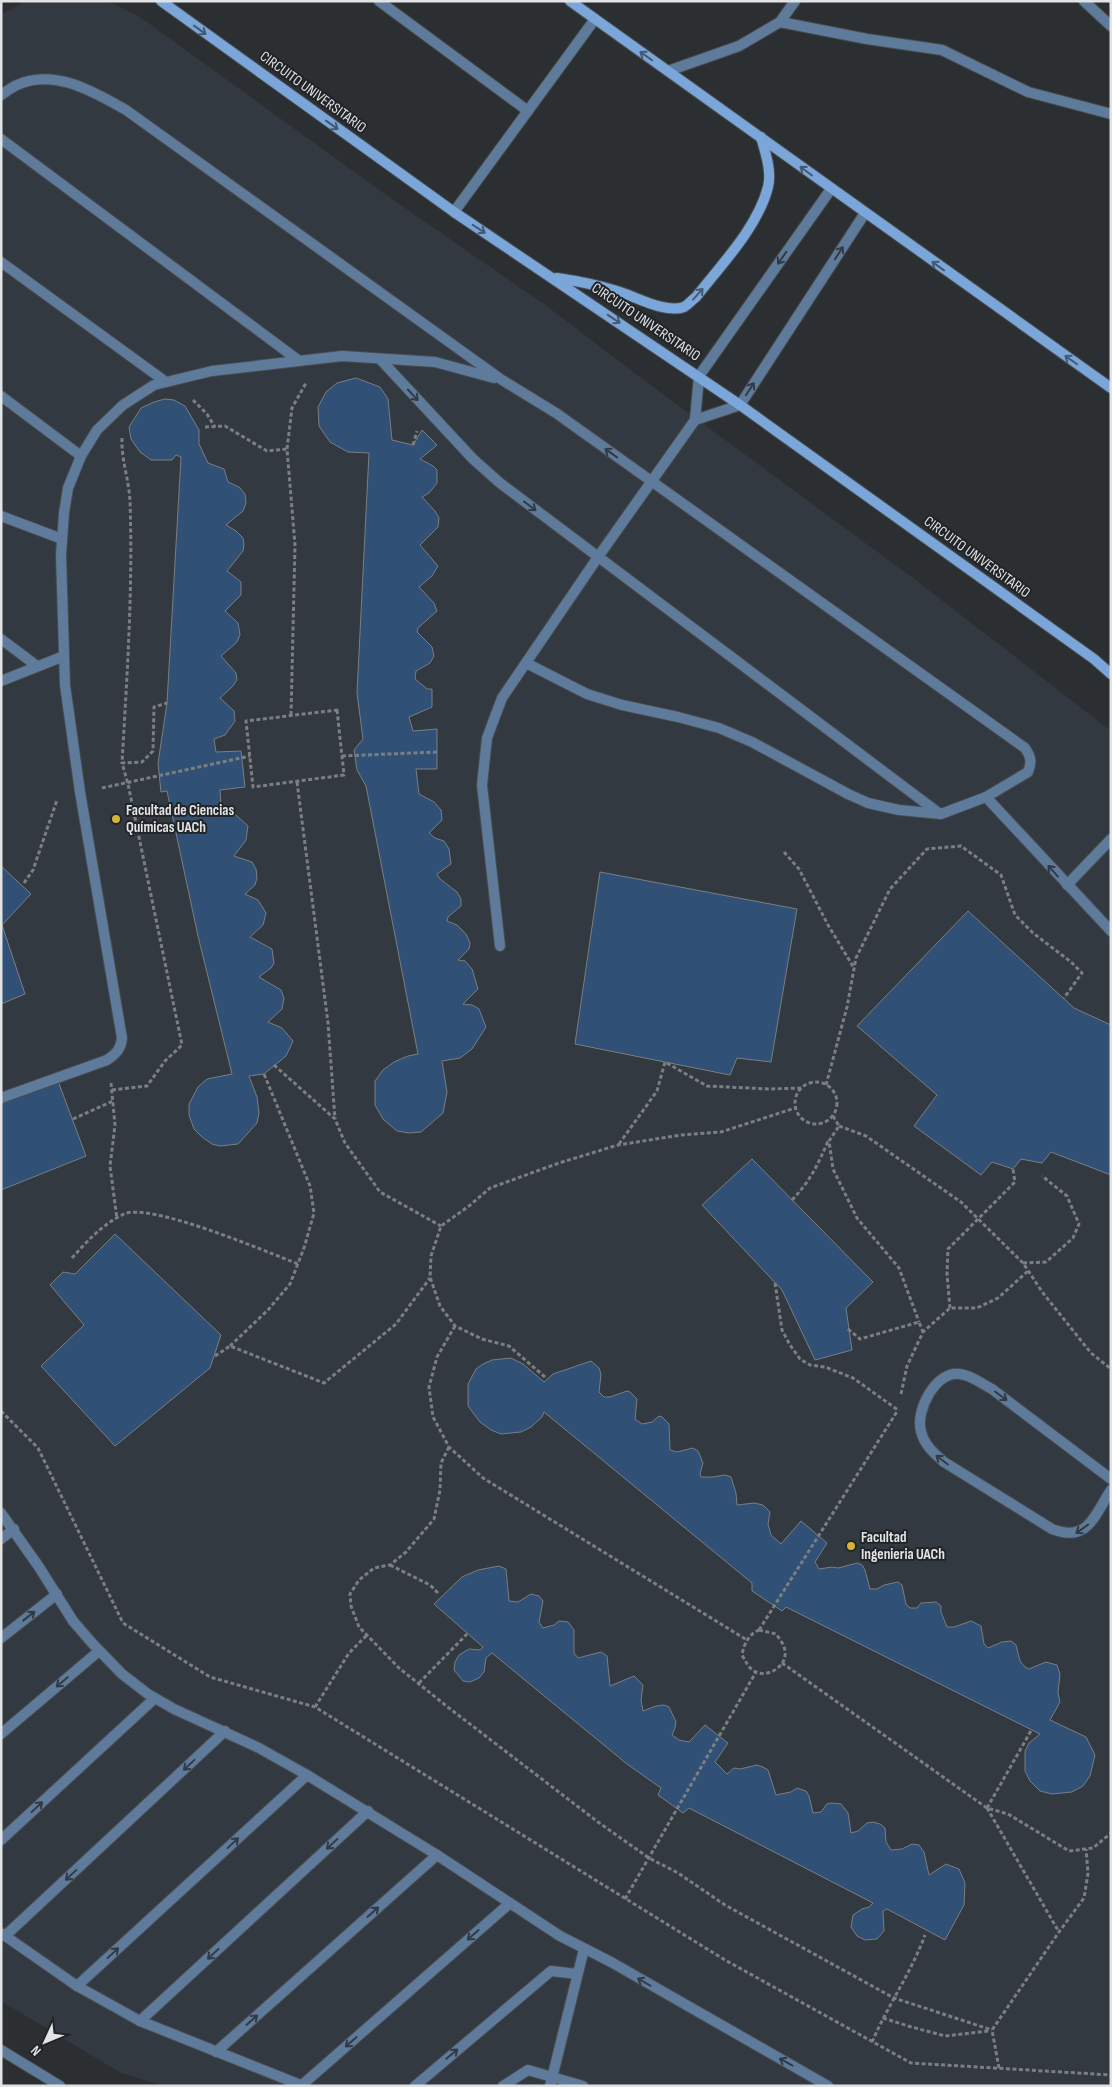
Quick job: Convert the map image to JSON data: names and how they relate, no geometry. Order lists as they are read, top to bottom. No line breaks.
{"streets":{"main road":["CIRCUITO UNIVERSITARIO"]},"one_way":["CIRCUITO UNIVERSITARIO"],"places":["Facultad de Ciencias Químicas UACh","Facultad Ingenieria UACh"],"north":"bottom left"}
